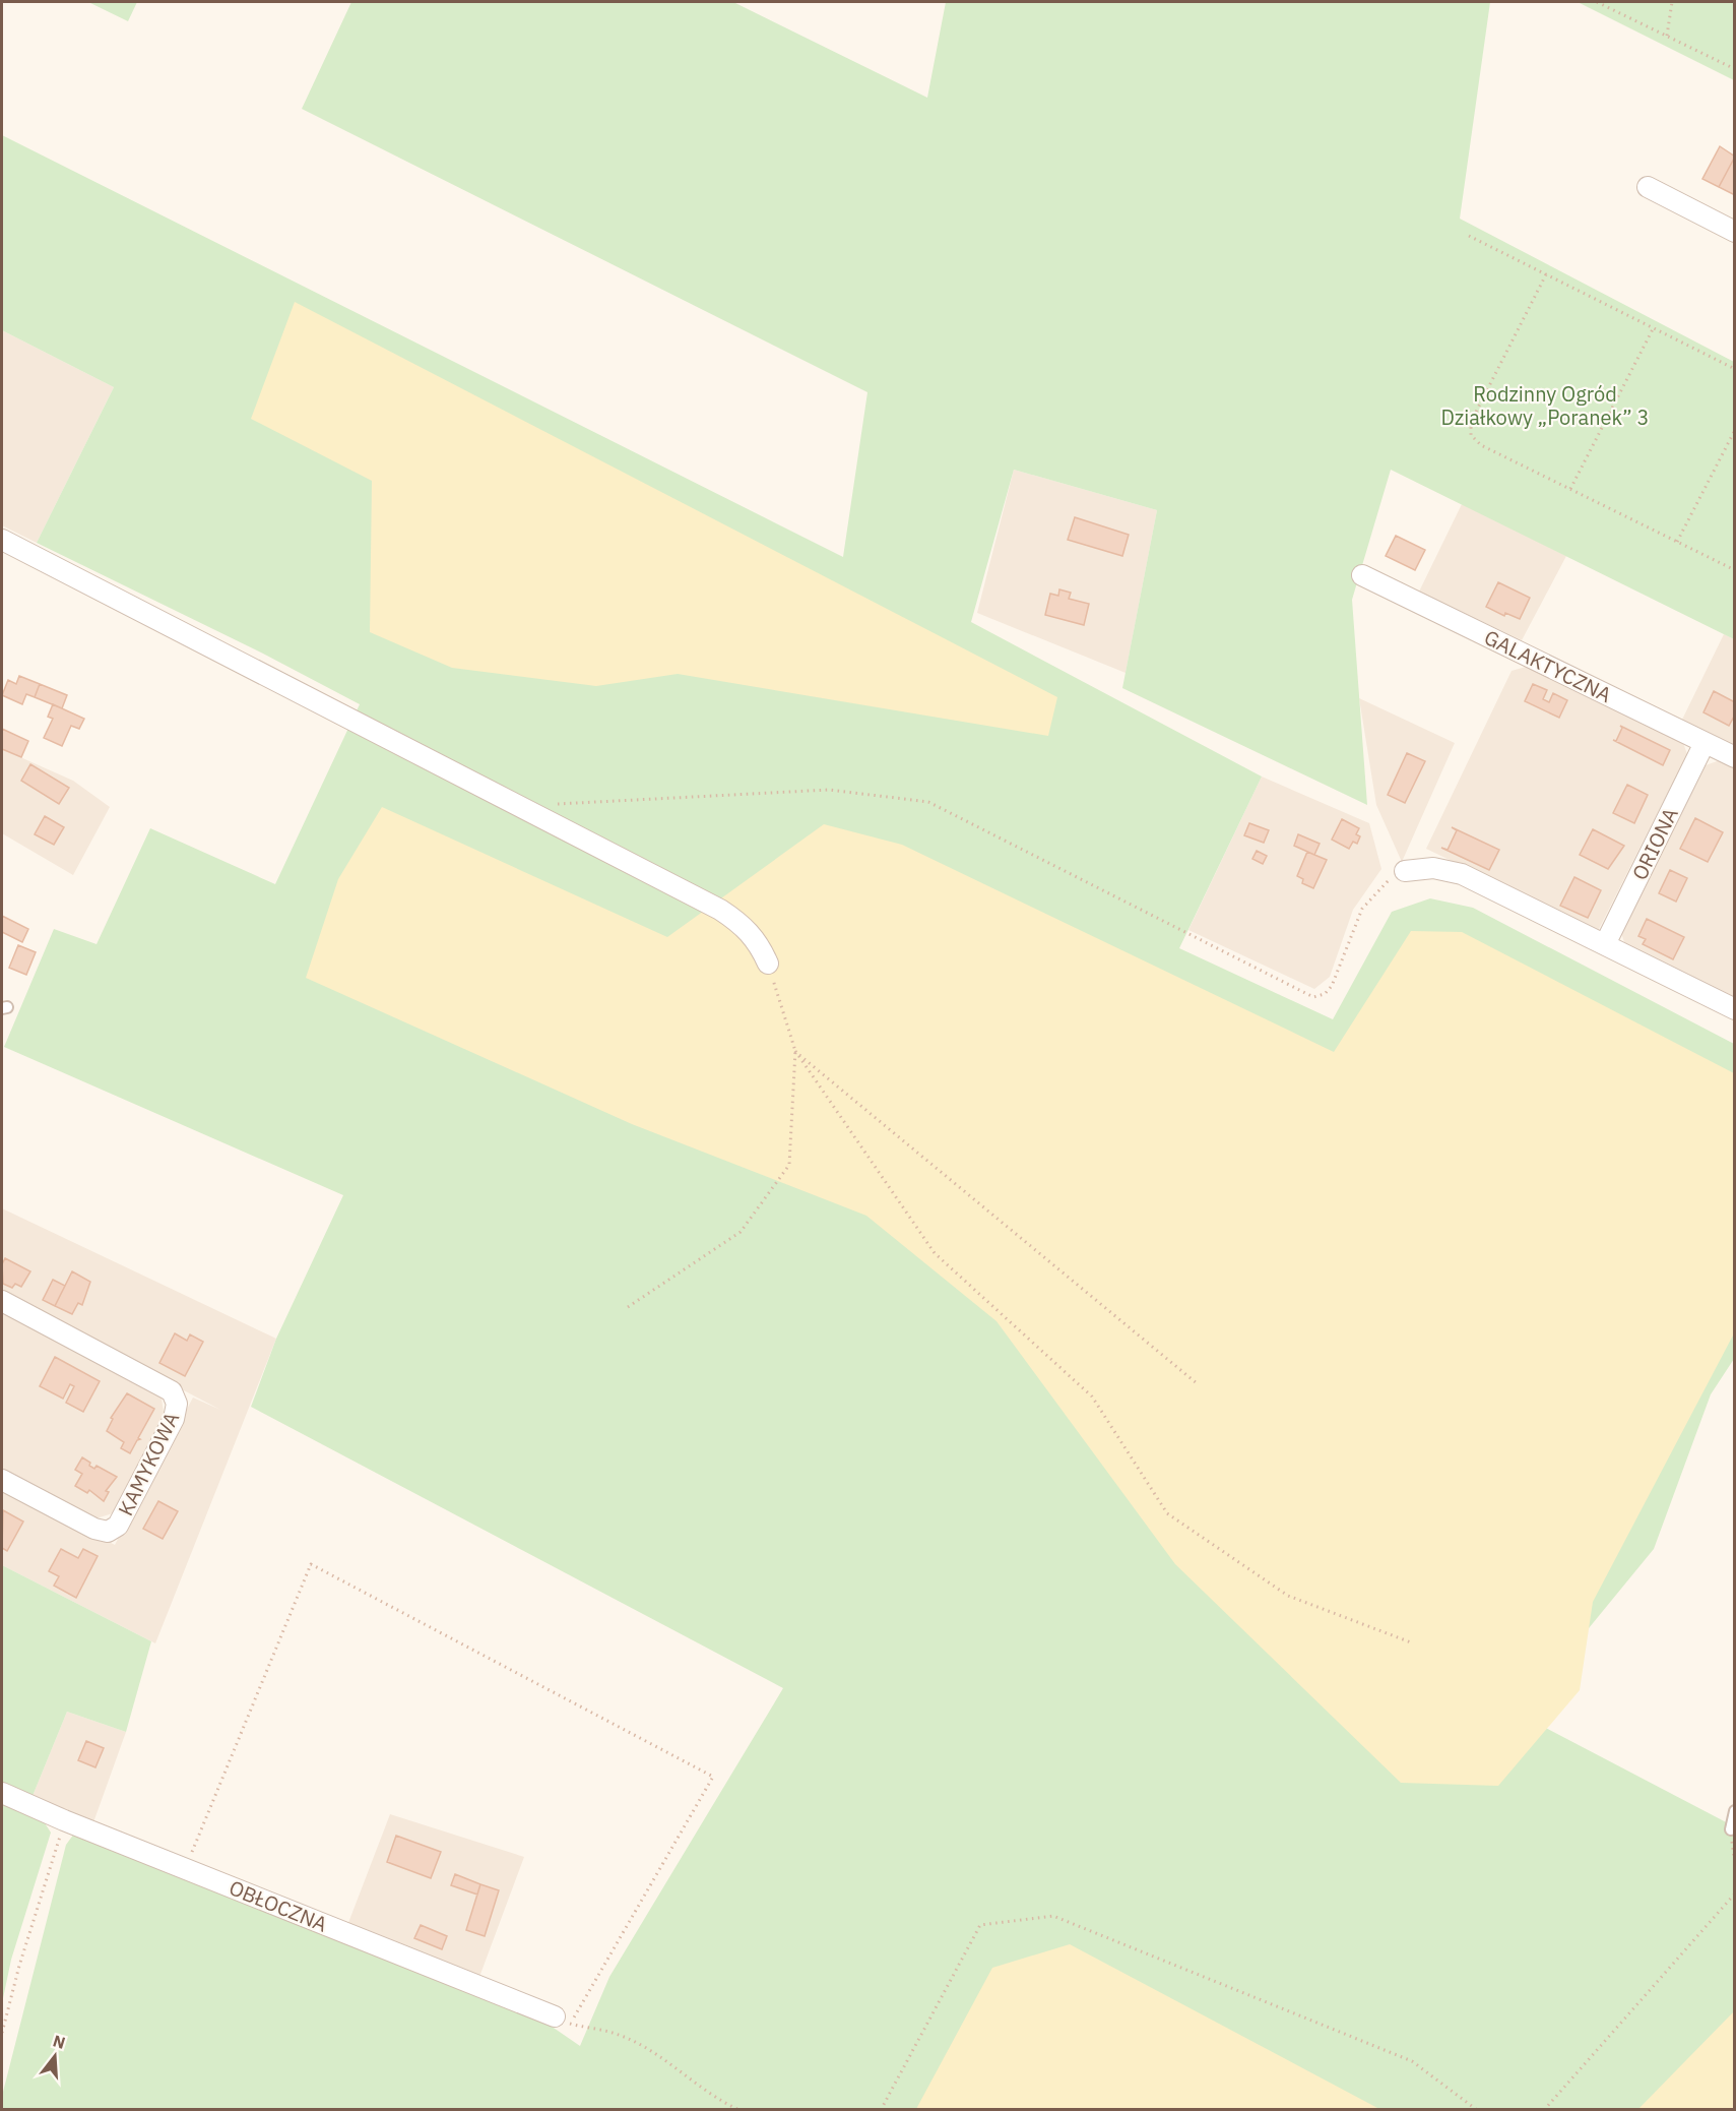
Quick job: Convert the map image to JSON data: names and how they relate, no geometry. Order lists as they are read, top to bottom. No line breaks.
{"streets":{"street":["GALAKTYCZNA","ORIONA","KAMYKOWA","OBŁOCZNA"]},"crossings":[["GALAKTYCZNA","ORIONA"]],"parks":["Rodzinny Ogród Działkowy „Poranek” 3"],"north":"top"}
